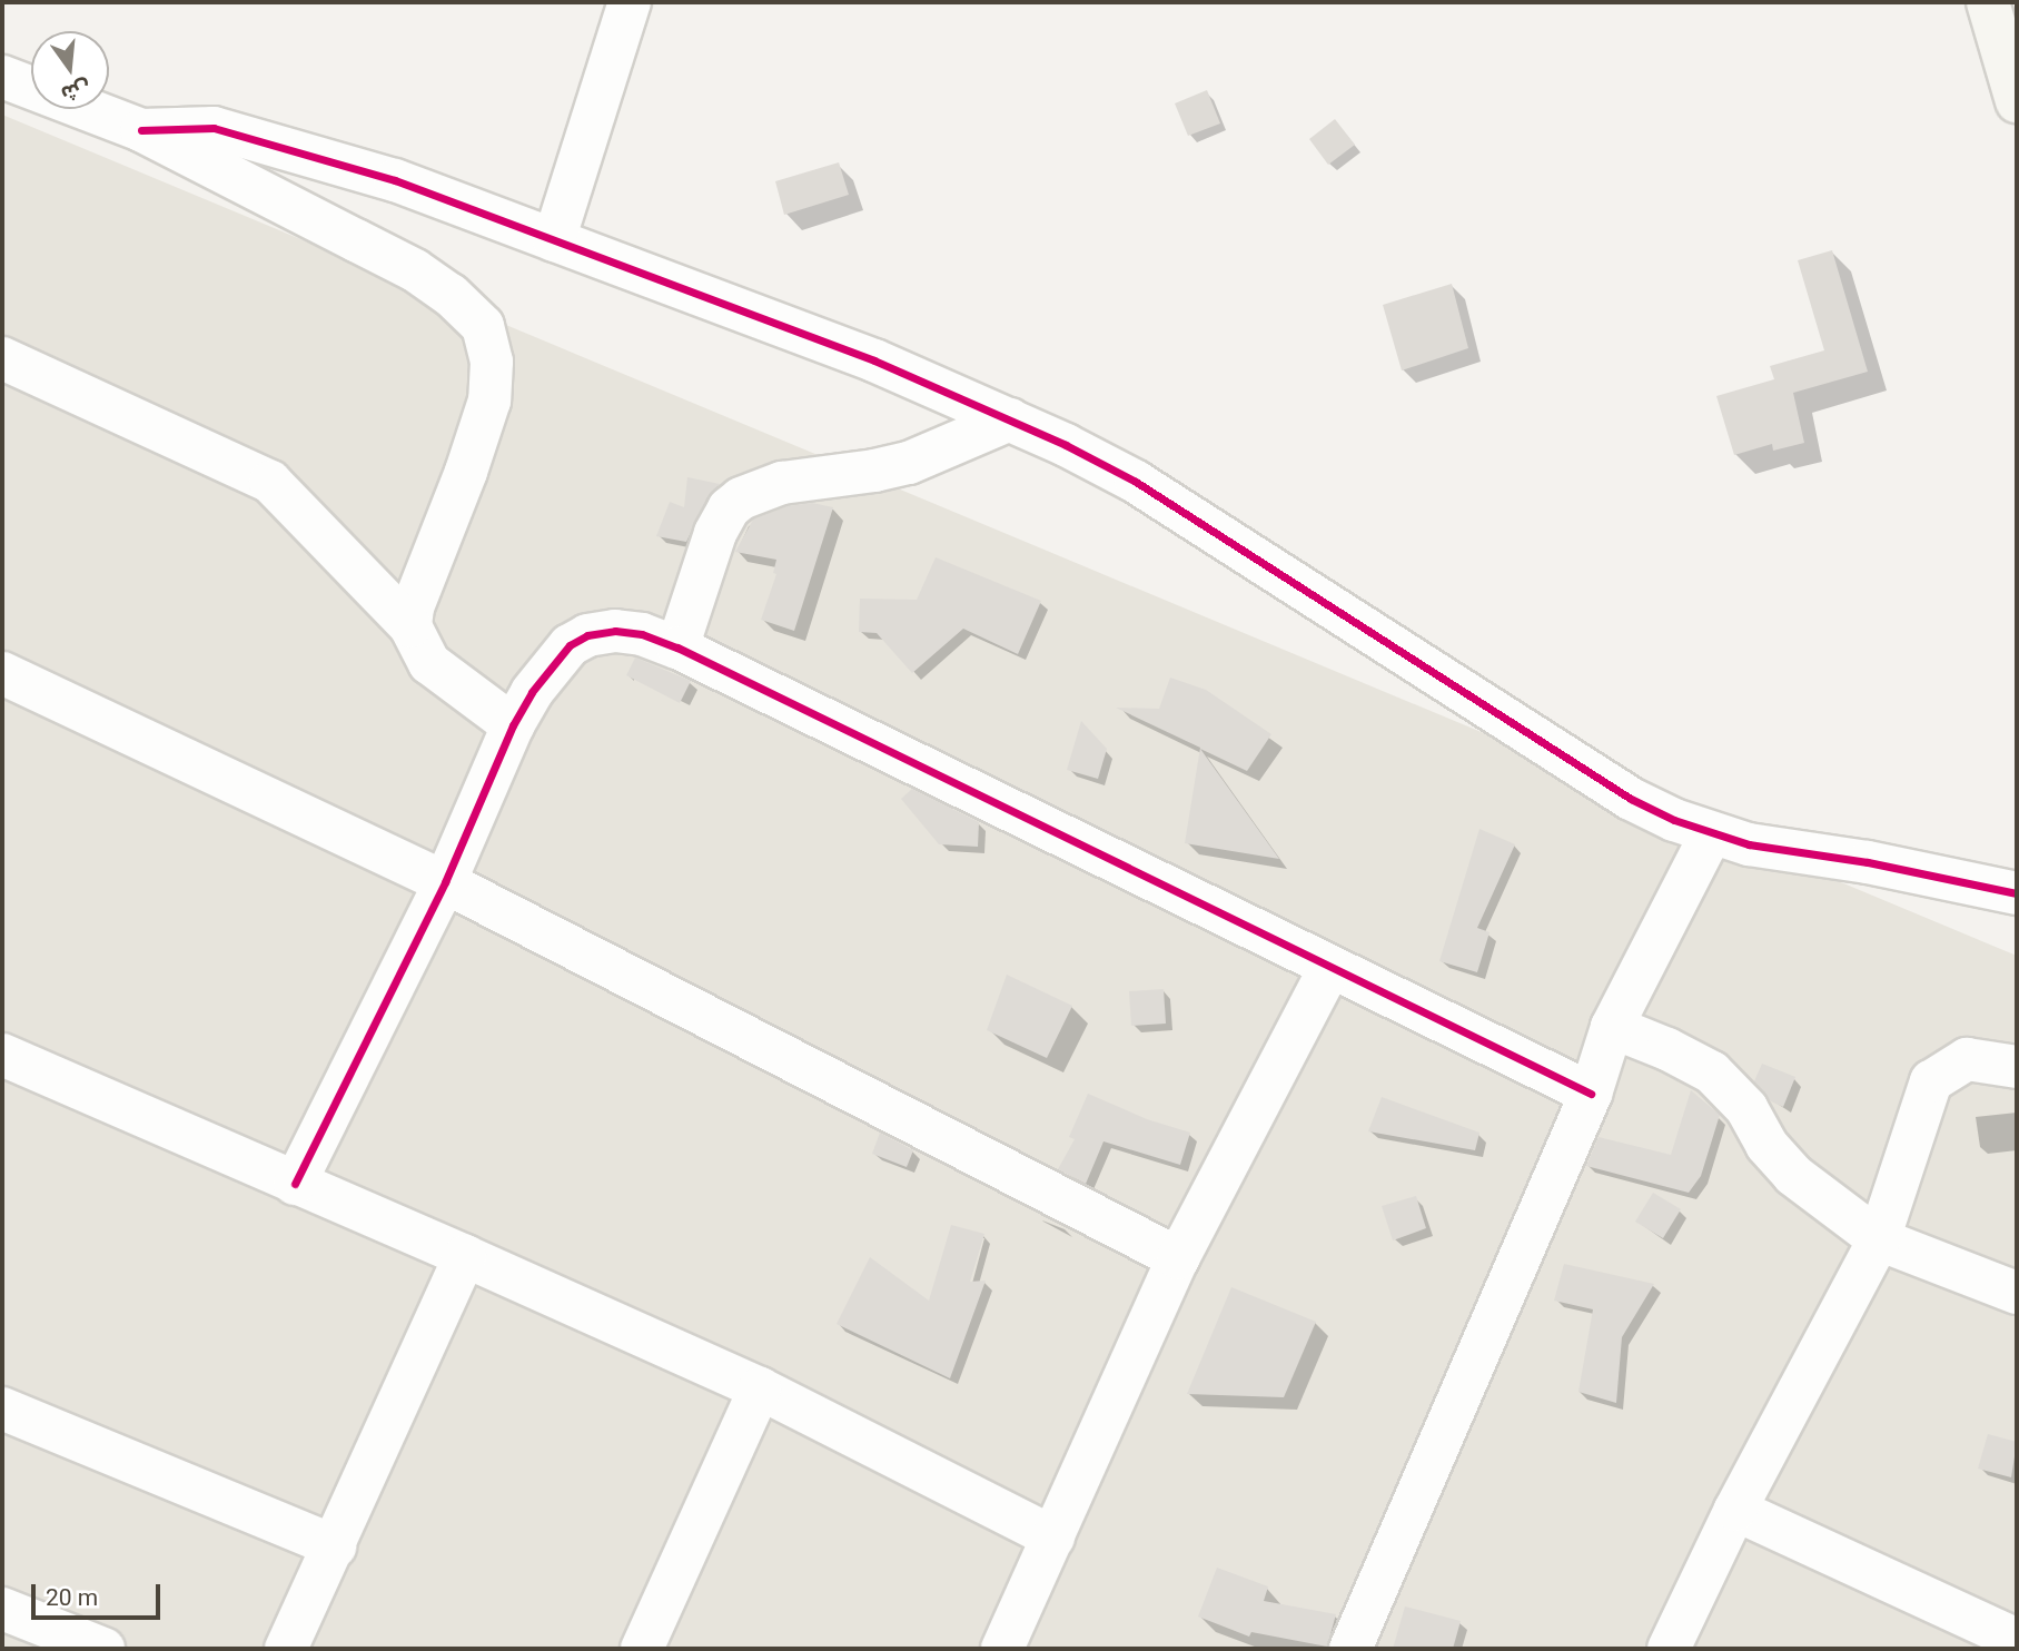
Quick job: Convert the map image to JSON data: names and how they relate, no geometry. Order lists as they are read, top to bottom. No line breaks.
{"scale_bar":"20 m","north":"bottom"}
